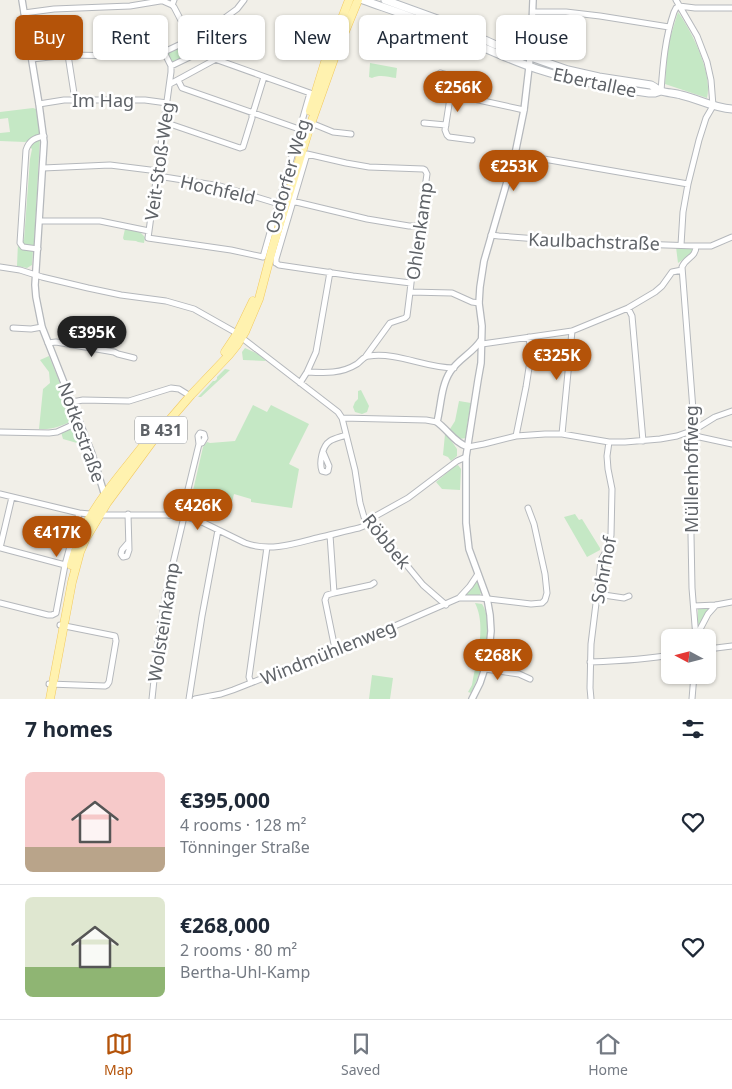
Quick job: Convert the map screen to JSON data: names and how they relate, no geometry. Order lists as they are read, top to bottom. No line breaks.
{"streets":{"main road":["Ebertallee","Osdorfer Weg","B 431"],"street":["Im Hag","Veit-Stoß-Weg","Hochfeld","Ohlenkamp","Kaulbachstraße","Notkestraße","Müllenhoffweg","Röbbek","Sohrhof","Wolsteinkamp","Windmühlenweg"]},"crossings":[["Im Hag","Veit-Stoß-Weg"],["Im Hag","Notkestraße"],["Veit-Stoß-Weg","Osdorfer Weg"],["Veit-Stoß-Weg","Hochfeld"],["Osdorfer Weg","Hochfeld"],["Osdorfer Weg","Ohlenkamp"],["Osdorfer Weg","B 431"],["Hochfeld","Notkestraße"],["B 431","Notkestraße"],["Röbbek","Windmühlenweg"]],"north":"left","page":{"chip":["Buy","Rent","Filters","New","Apartment","House"],"price":["€256K","€253K","€395K","€325K","€426K","€417K","€268K"],"heading":"7 homes","list":[{"name":"€395,000","note":"4 rooms · 128 m² · Tönninger Straße"},{"name":"€268,000","note":"2 rooms · 80 m² · Bertha-Uhl-Kamp"}],"tabs":["Map","Saved","Home"]}}
